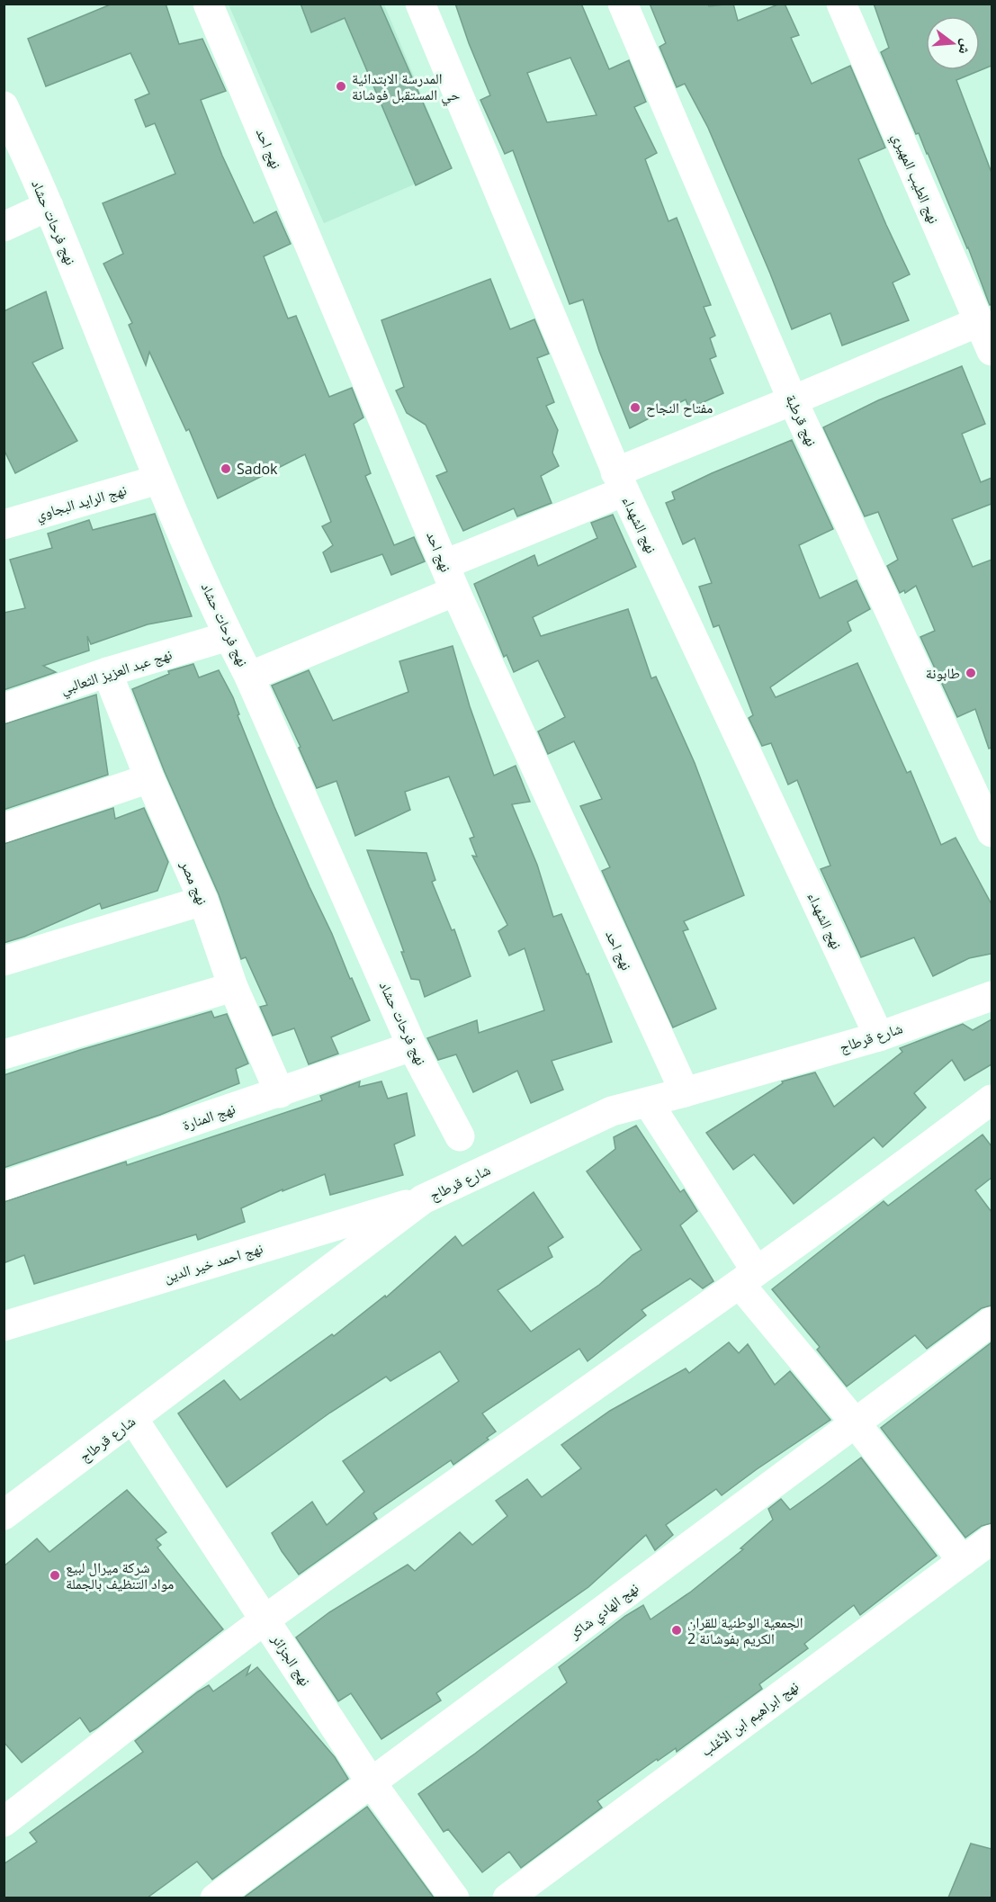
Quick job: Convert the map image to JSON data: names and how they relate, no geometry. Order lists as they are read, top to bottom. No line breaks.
{"streets":{"street":["نهج احد","نهج الطيب المهيري","نهج فرحات حشاد","نهج قرطبة","نهج الرايد البجاوي","نهج الشهداء","نهج عبد العزيز الثعالبي","نهج مصر","شارع قرطاج","نهج المنارة","نهج احمد خير الدين","نهج الهادي شاكر","نهج الجزائر","نهج ابراهيم ابن الأغلب"]},"crossings":[["نهج احد","شارع قرطاج"],["نهج فرحات حشاد","نهج الرايد البجاوي"],["نهج فرحات حشاد","نهج عبد العزيز الثعالبي"],["نهج فرحات حشاد","نهج المنارة"],["نهج الشهداء","شارع قرطاج"],["نهج عبد العزيز الثعالبي","نهج مصر"],["نهج مصر","نهج المنارة"],["شارع قرطاج","نهج احمد خير الدين"],["شارع قرطاج","نهج الجزائر"],["نهج الهادي شاكر","نهج الجزائر"]],"places":["المدرسة الابتدائية حي المستقبل فوشانة","مفتاح النجاح","Sadok","طابونة","شركة ميرال لبيع مواد التنظيف بالجملة","الجمعية الوطنية للقران الكريم بفوشانة 2"],"north":"right"}
